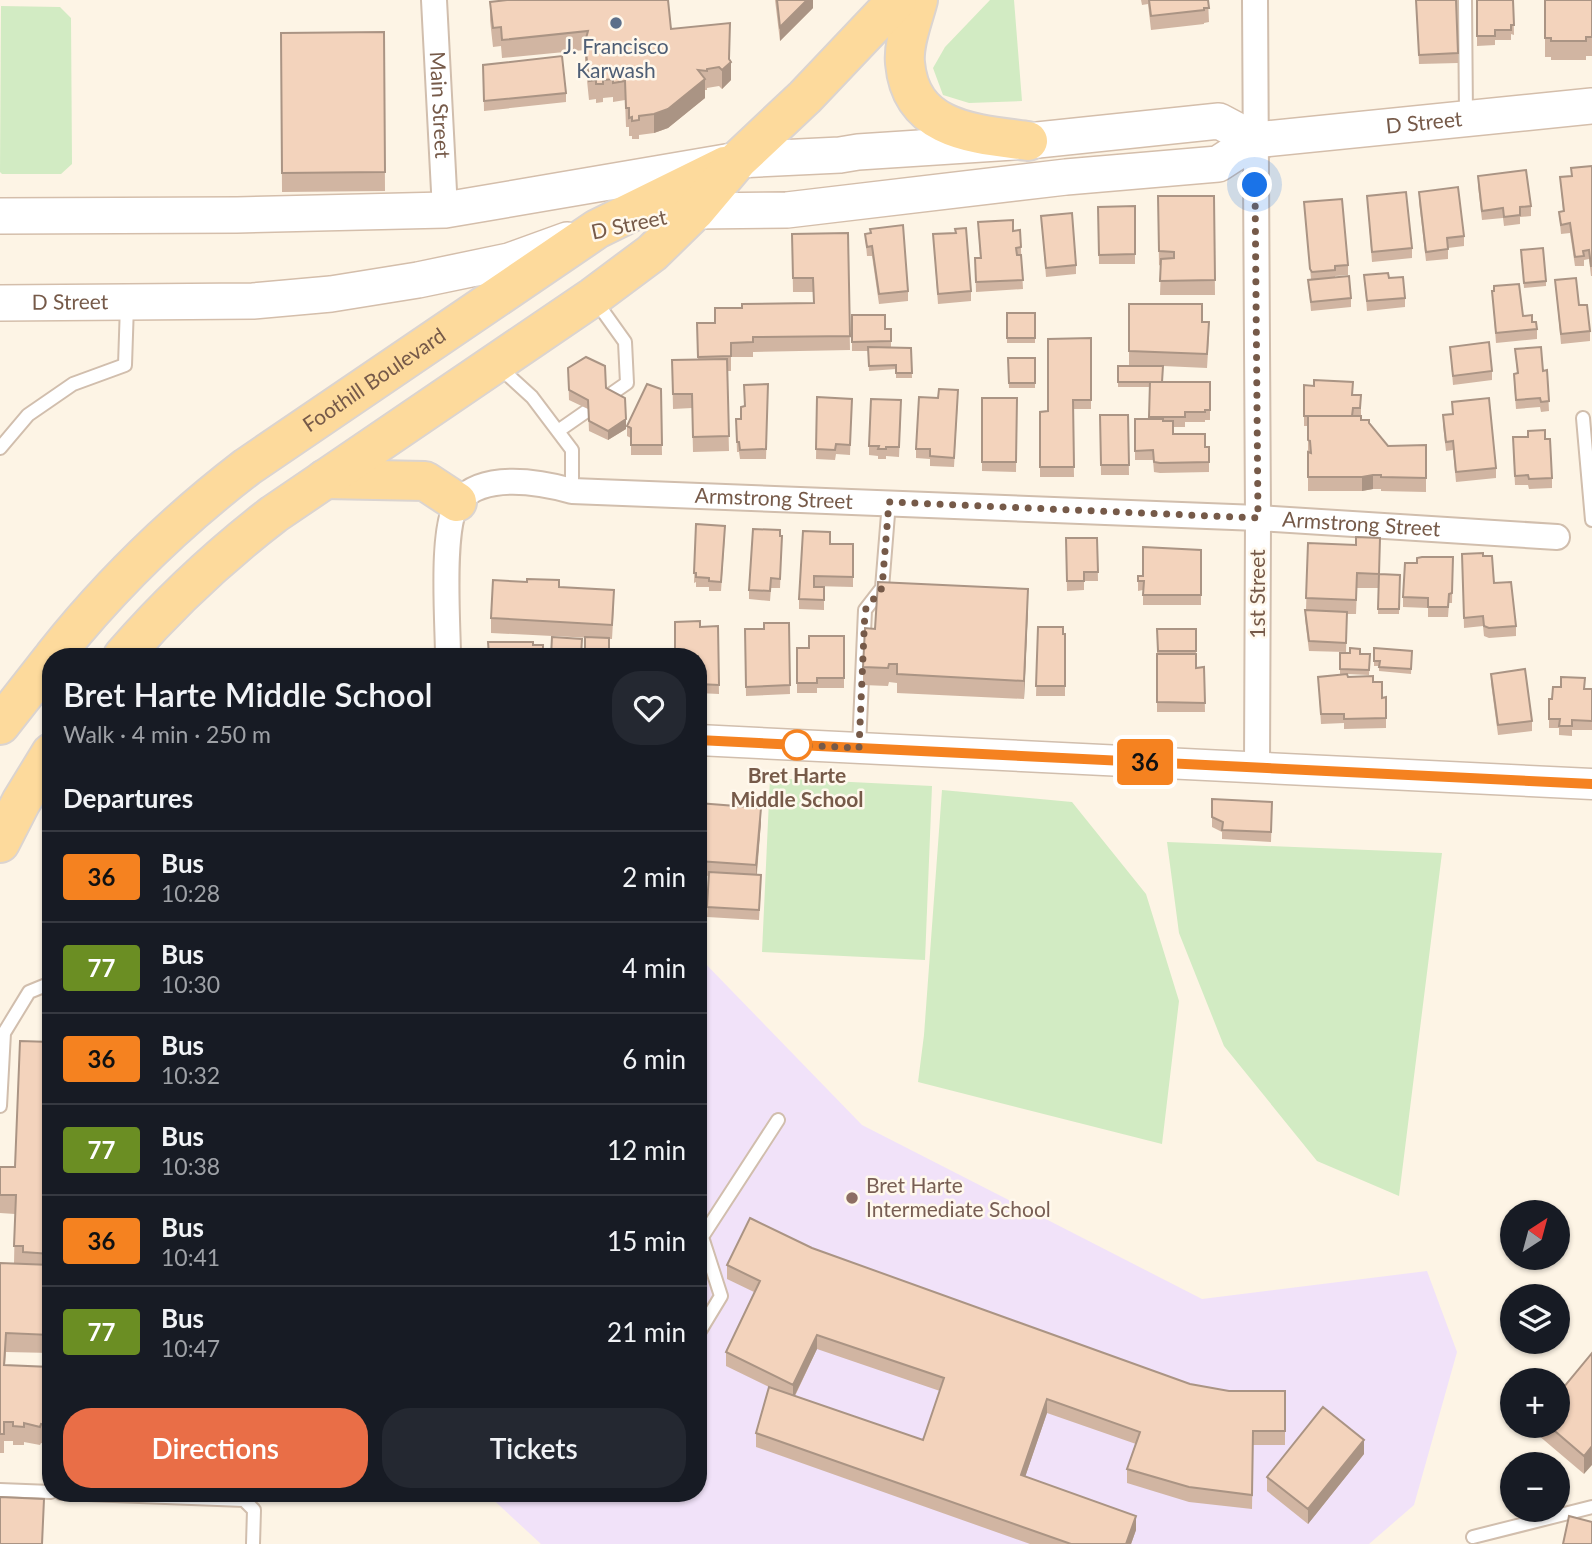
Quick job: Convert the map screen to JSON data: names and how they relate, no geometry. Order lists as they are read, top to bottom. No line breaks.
{"streets":{"main road":["D Street","Foothill Boulevard"],"street":["Main Street","Armstrong Street","1st Street"]},"crossings":[["D Street","Foothill Boulevard"],["D Street","1st Street"],["Armstrong Street","1st Street"]],"places":["J. Francisco Karwash","Bret Harte Middle School","Bret Harte Intermediate School"],"lines":["bus line 36"],"north":"top right","page":{"on_map":"36","heading":[["Bret Harte Middle School","Walk · 4 min · 250 m"],"Departures"],"list":[{"mark":"36","name":"Bus","note":"10:28","value":"2 min"},{"mark":"77","name":"Bus","note":"10:30","value":"4 min"},{"mark":"36","name":"Bus","note":"10:32","value":"6 min"},{"mark":"77","name":"Bus","note":"10:38","value":"12 min"},{"mark":"36","name":"Bus","note":"10:41","value":"15 min"},{"mark":"77","name":"Bus","note":"10:47","value":"21 min"}],"map_buttons":["+","−"],"buttons":["Directions","Tickets"]}}
